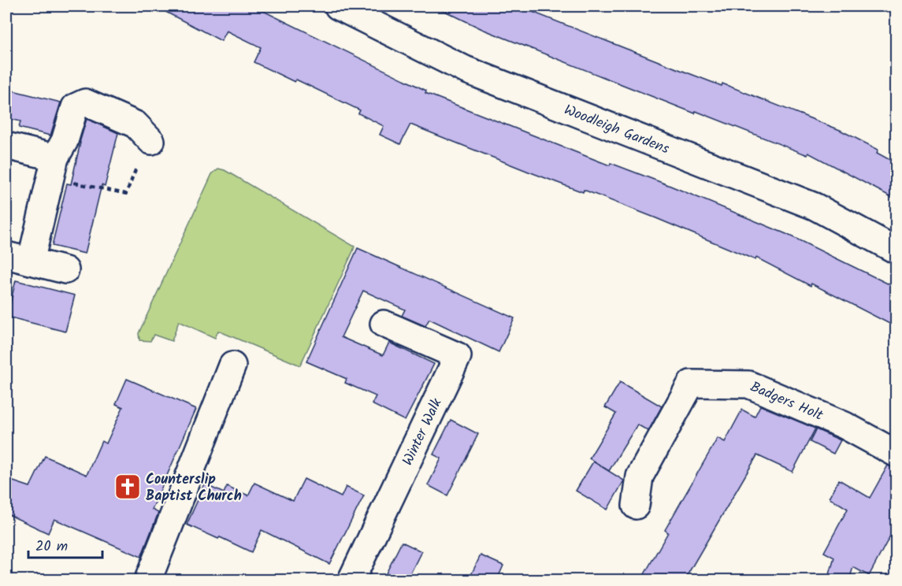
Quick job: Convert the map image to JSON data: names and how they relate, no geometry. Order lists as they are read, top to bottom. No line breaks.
{"streets":{"street":["Woodleigh Gardens","Badgers Holt","Winter Walk"]},"places":{"church":["Counterslip Baptist Church"]},"scale_bar":"20 m"}
